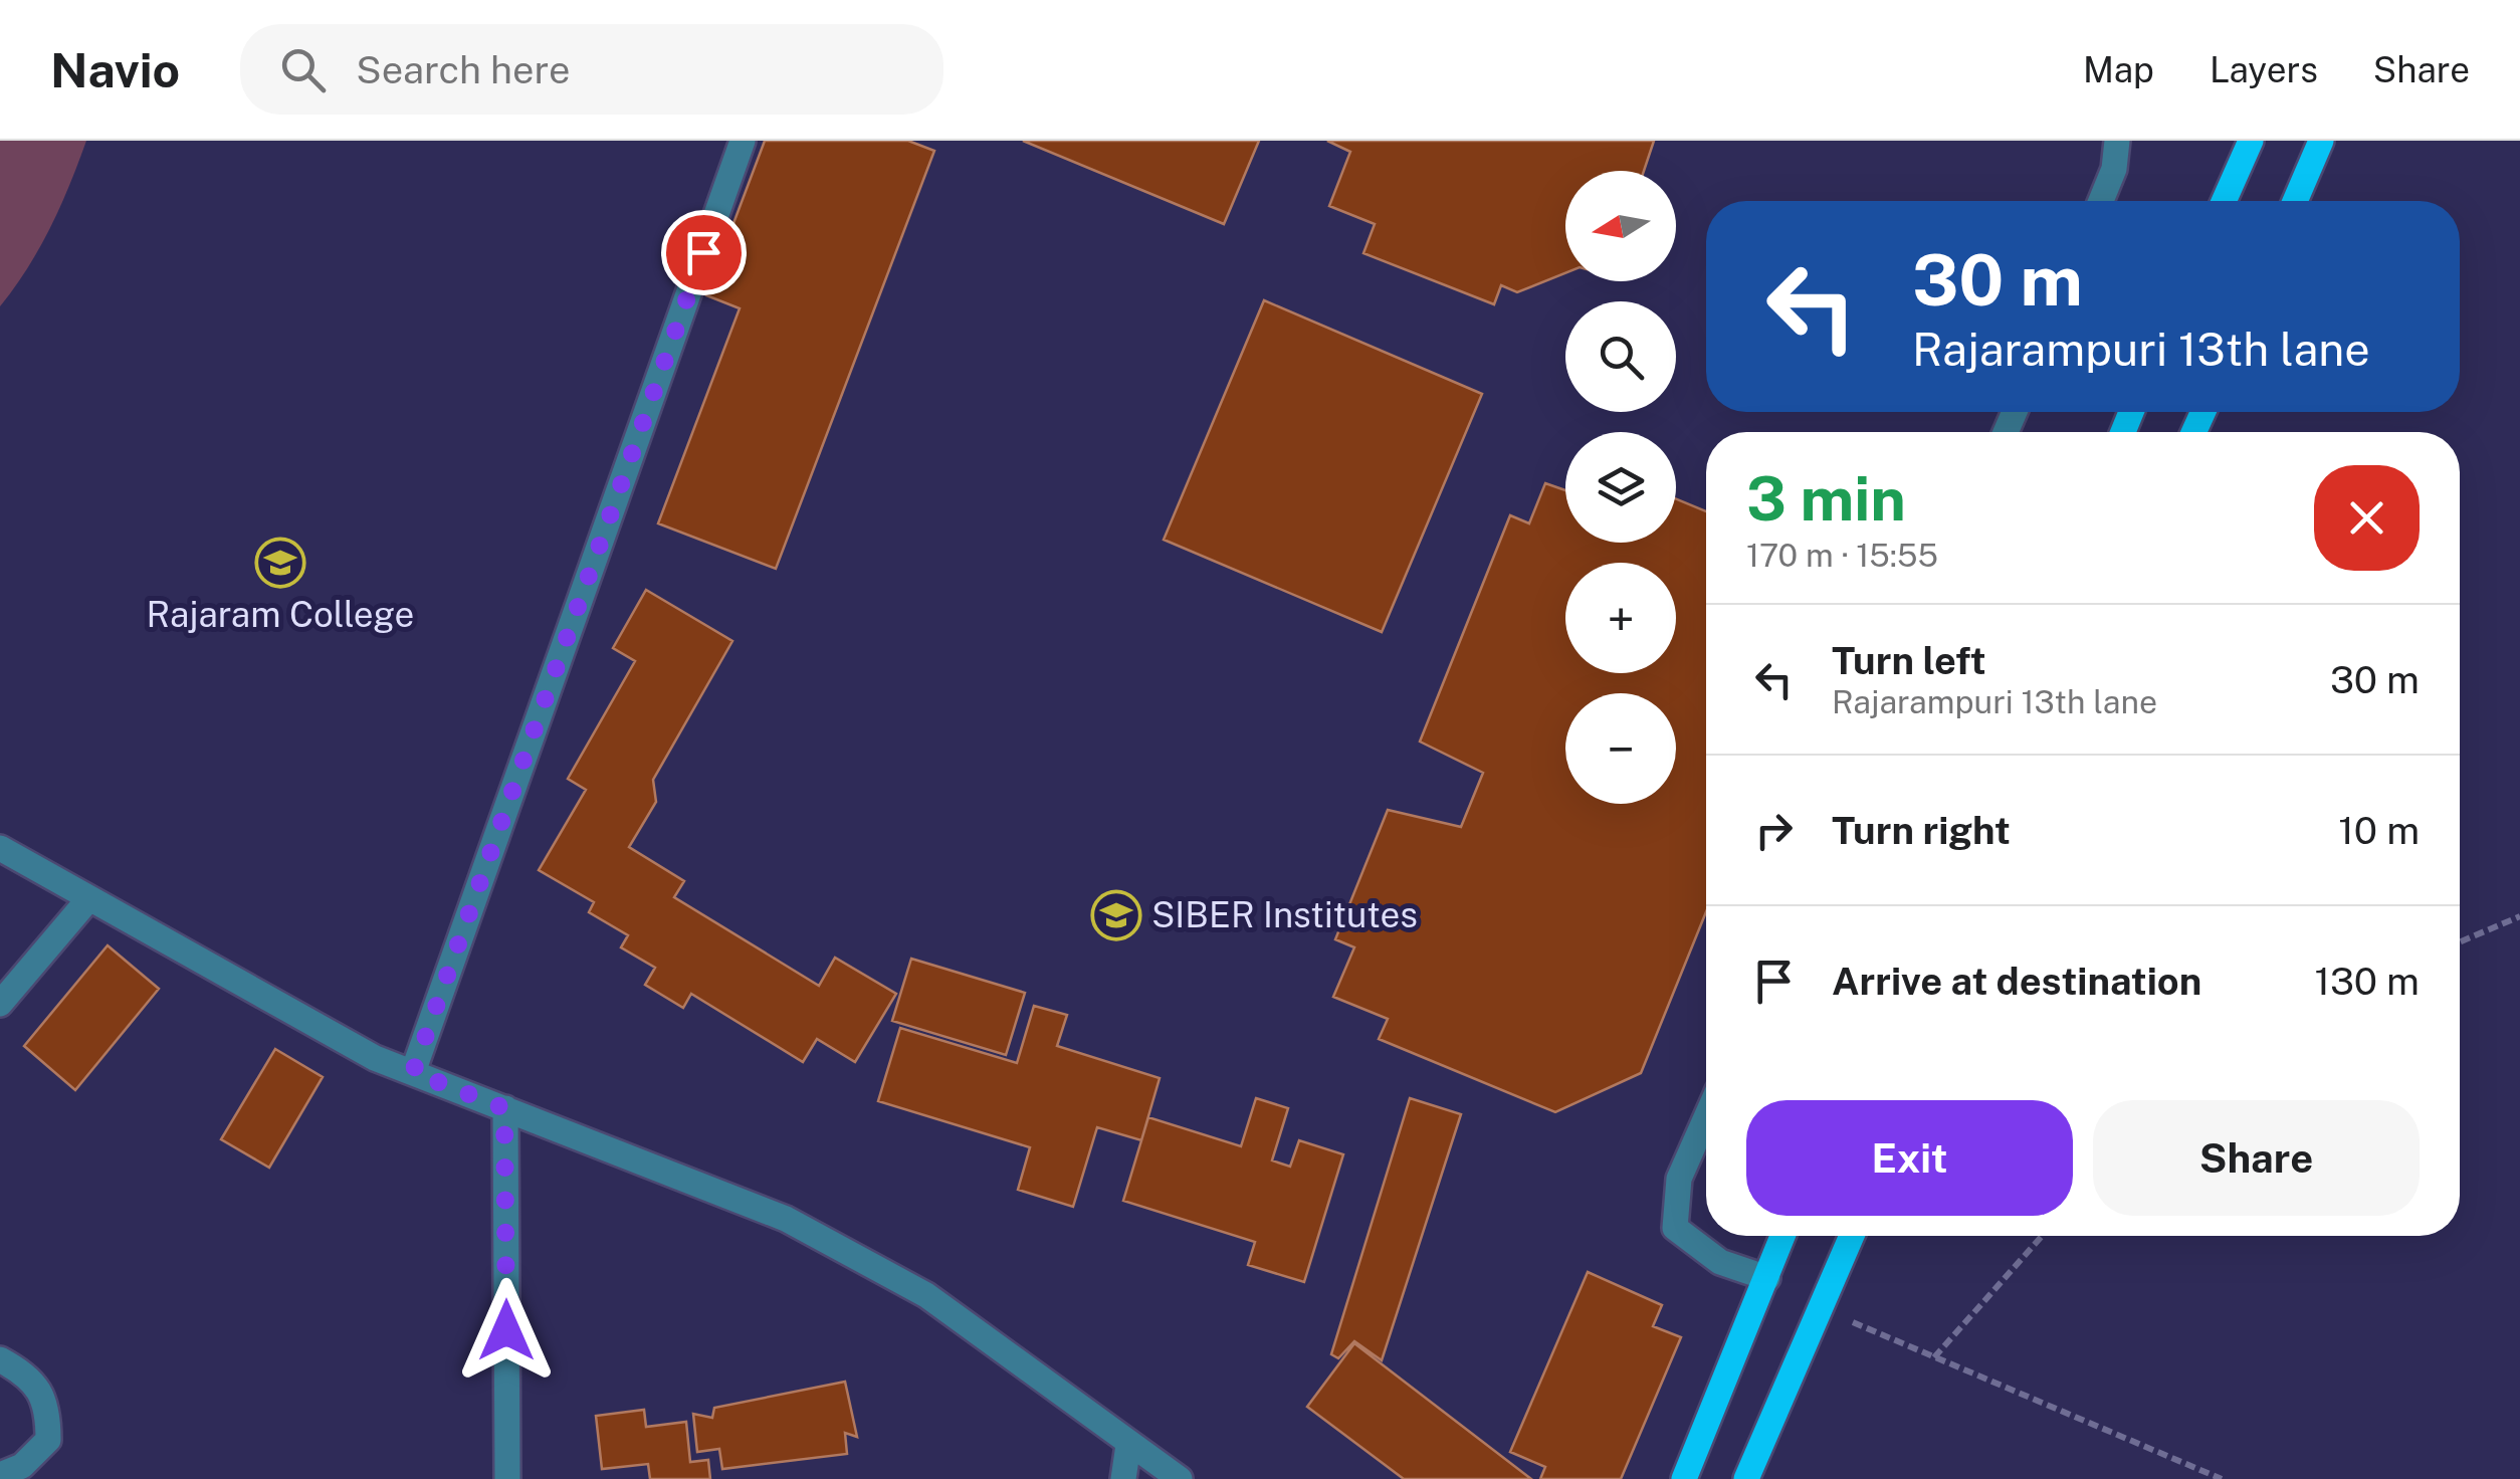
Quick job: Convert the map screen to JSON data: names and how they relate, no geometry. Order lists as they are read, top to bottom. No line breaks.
{"places":{"school or university":["Rajaram College","SIBER Institutes"]},"north":"left","page":{"header":"Navio","search":"Search here","nav":["Map","Layers","Share"],"map_buttons":["+","−"],"turn":["30 m","Rajarampuri 13th lane"],"heading":["3 min","170 m · 15:55"],"list":[{"name":"Turn left","note":"Rajarampuri 13th lane","value":"30 m"},{"name":"Turn right","value":"10 m"},{"name":"Arrive at destination","value":"130 m"}],"buttons":["Exit","Share"]}}
